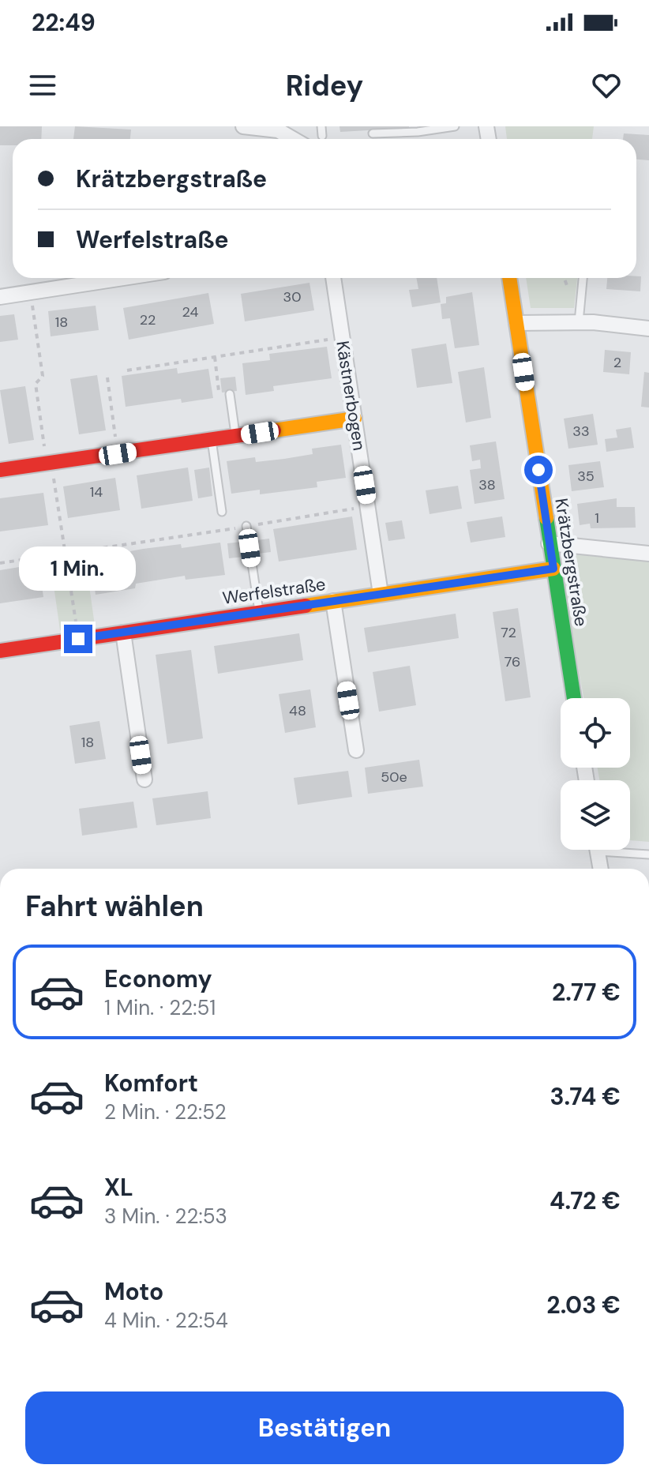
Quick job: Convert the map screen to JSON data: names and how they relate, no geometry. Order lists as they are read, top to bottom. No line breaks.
{"streets":{"street":["Kästnerbogen","Krätzbergstraße","Werfelstraße"]},"crossings":[["Kästnerbogen","Werfelstraße"],["Krätzbergstraße","Werfelstraße"]],"house_numbers":["30","24","22","18","2","33","35","38","14","1","72","76","48","18","50e"],"page":{"status":"22:49","header":"Ridey","banner":["Krätzbergstraße","Werfelstraße"],"bubble":"1 Min.","heading":"Fahrt wählen","list":[{"name":"Economy","note":"1 Min. · 22:51","value":"2.77 €"},{"name":"Komfort","note":"2 Min. · 22:52","value":"3.74 €"},{"name":"XL","note":"3 Min. · 22:53","value":"4.72 €"},{"name":"Moto","note":"4 Min. · 22:54","value":"2.03 €"}],"buttons":"Bestätigen"}}
